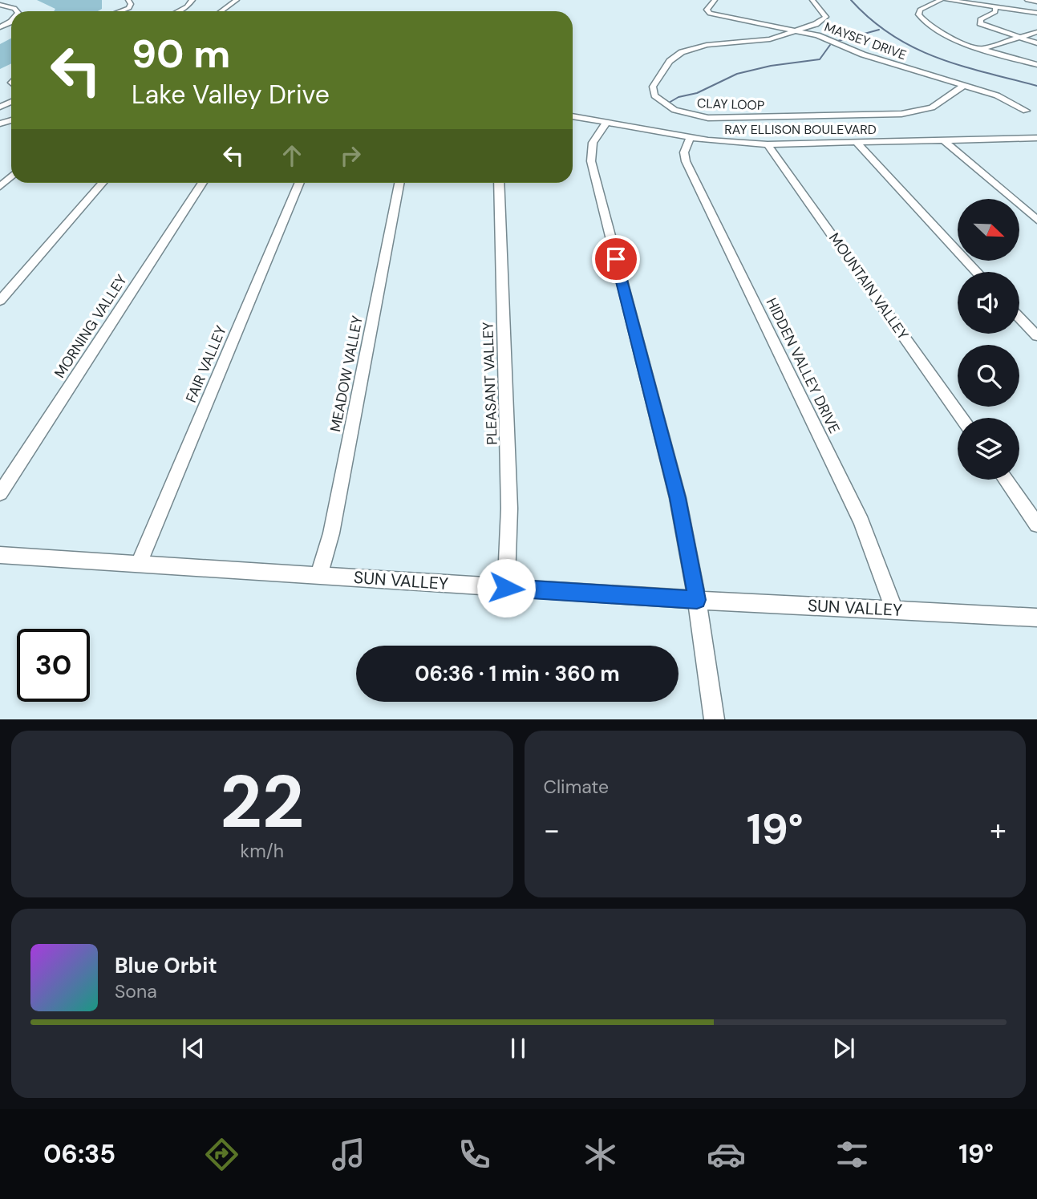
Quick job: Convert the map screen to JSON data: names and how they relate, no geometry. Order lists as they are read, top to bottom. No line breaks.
{"streets":{"street":["MAYSEY DRIVE","CLAY LOOP","RAY ELLISON BOULEVARD","MOUNTAIN VALLEY","MORNING VALLEY","FAIR VALLEY","HIDDEN VALLEY DRIVE","MEADOW VALLEY","PLEASANT VALLEY","SUN VALLEY"]},"crossings":[["MAYSEY DRIVE","CLAY LOOP"],["RAY ELLISON BOULEVARD","MOUNTAIN VALLEY"],["RAY ELLISON BOULEVARD","HIDDEN VALLEY DRIVE"],["FAIR VALLEY","SUN VALLEY"],["HIDDEN VALLEY DRIVE","SUN VALLEY"],["MEADOW VALLEY","SUN VALLEY"],["PLEASANT VALLEY","SUN VALLEY"]],"north":"bottom right","page":{"turn":["90 m","Lake Valley Drive"],"limit":"30","trip":"06:36 · 1 min · 360 m","tile":[["22","km/h"],"Climate"],"heat":["−","19°","+"],"song":["Blue Orbit","Sona"],"tabs":["06:35","19°"]}}
